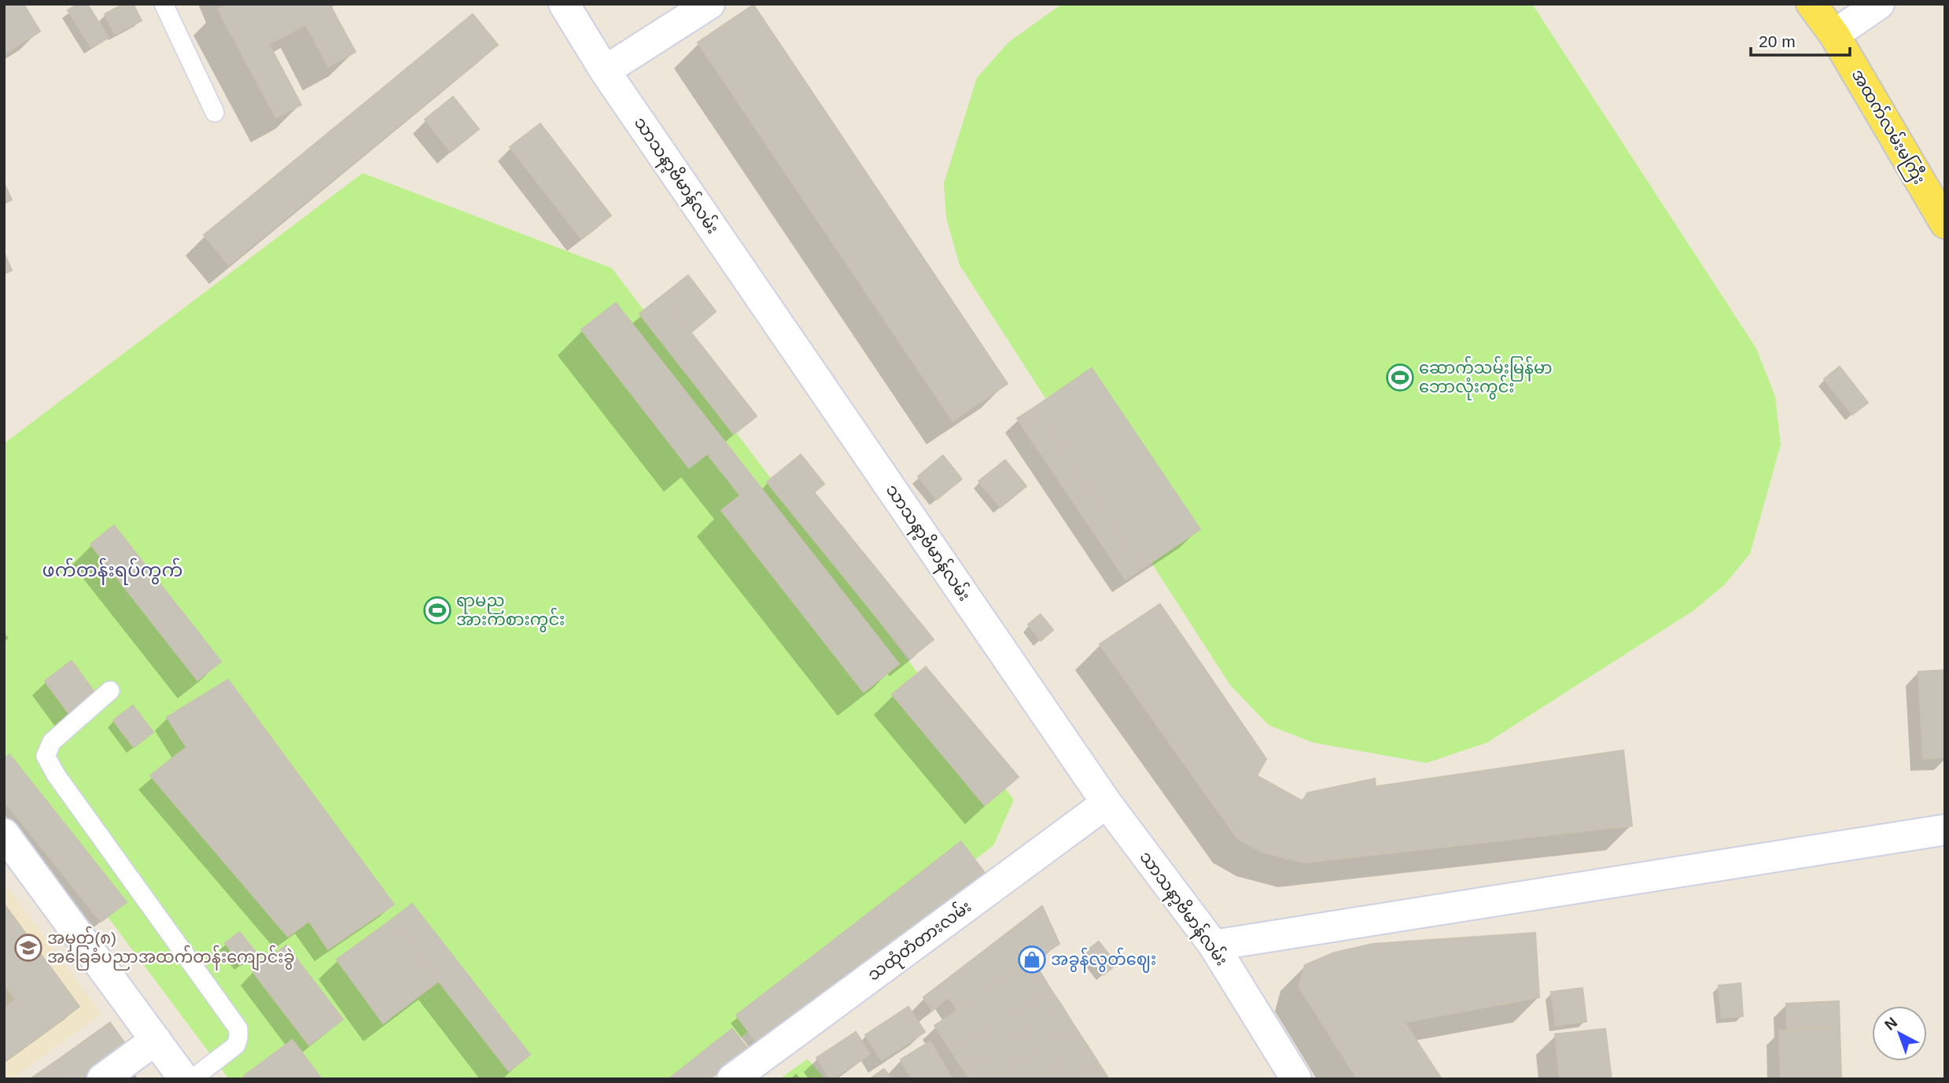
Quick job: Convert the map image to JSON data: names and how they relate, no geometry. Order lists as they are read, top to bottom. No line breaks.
{"streets":{"main road":["အထက်လမ်းမကြီး"],"street":["သာသနာ့ဗိမာန်လမ်း","သထုံတံတားလမ်း"]},"crossings":[["သာသနာ့ဗိမာန်လမ်း","သထုံတံတားလမ်း"]],"districts":["ဖက်တန်းရပ်ကွက်"],"places":{"sports":["ဆောက်သမ်းမြန်မာ ဘောလုံးကွင်း","ရာမည အားကစားကွင်း"],"school or university":["အမှတ်(၈) အခြေခံပညာအထက်တန်းကျောင်းခွဲ"],"shop":["အခွန်လွတ်ဈေး"]},"scale_bar":"20 m","north":"top left"}
